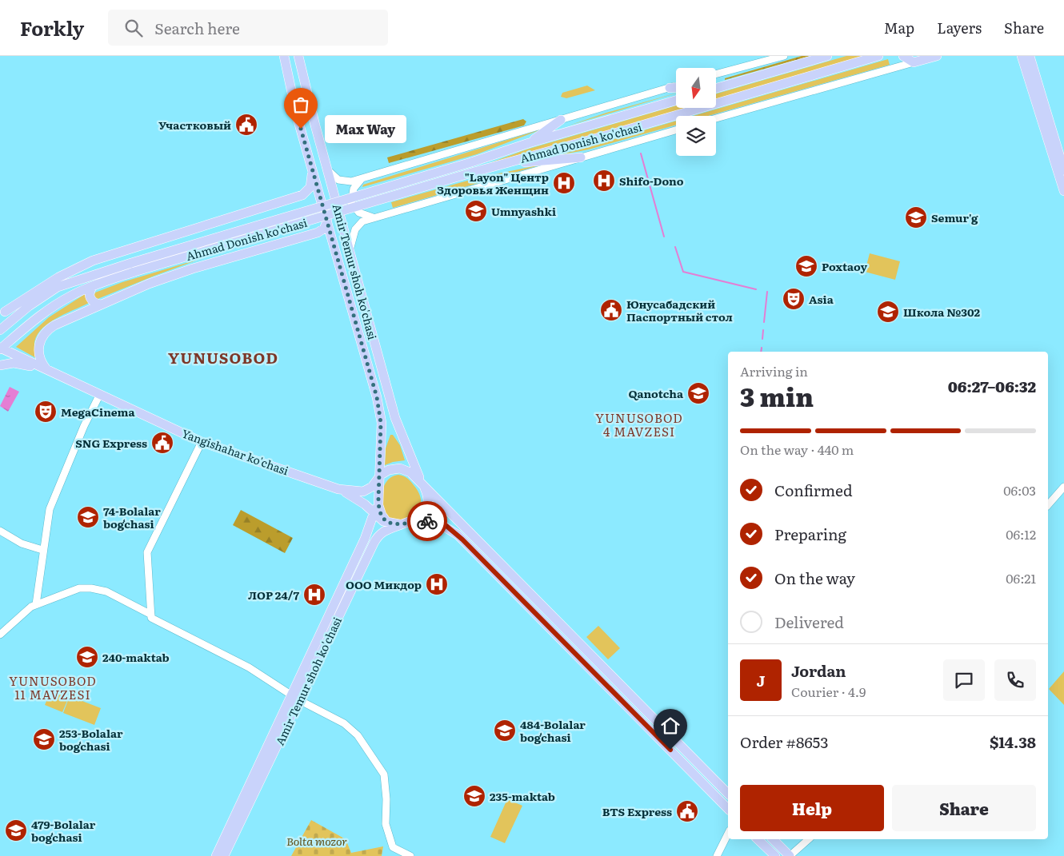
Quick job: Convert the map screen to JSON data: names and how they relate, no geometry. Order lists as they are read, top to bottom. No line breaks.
{"streets":{"main road":["Ahmad Donish ko'chasi","Amir Temur shoh ko'chasi","Yangishahar ko'chasi"]},"crossings":[["Ahmad Donish ko'chasi","Amir Temur shoh ko'chasi"],["Amir Temur shoh ko'chasi","Yangishahar ko'chasi"]],"districts":["YUNUSOBOD","YUNUSOBOD 4 MAVZESI","YUNUSOBOD 11 MAVZESI"],"parks":["Bolta mozor"],"places":{"public building":["Участковый","Юнусабадский Паспортный стол","SNG Express","BTS Express"],"other":["Max Way"],"hospital":["Shifo-Dono","\"Layon\" Центр Здоровья Женщин","ООО Микдор","ЛОР 24/7"],"school or university":["Umnyashki","Semur'g","Poxtaoy","Школа №302","Qanotcha","74-Bolalar bogʻchasi","240-maktab","484-Bolalar bogʻchasi","253-Bolalar bogʻchasi","235-maktab","479-Bolalar bogʻchasi"],"theatre":["Asia","MegaCinema"]},"north":"bottom","page":{"header":"Forkly","search":"Search here","nav":["Map","Layers","Share"],"bubble":"Max Way","heading":["3 min","Arriving in","06:27–06:32"],"panel":["Jordan","Courier · 4.9","Order #8653","$14.38"],"bar":"On the way · 440 m","list":[["Confirmed","06:03"],["Preparing","06:12"],["On the way","06:21"],"Delivered"],"round":"J","buttons":["Help","Share"]}}
